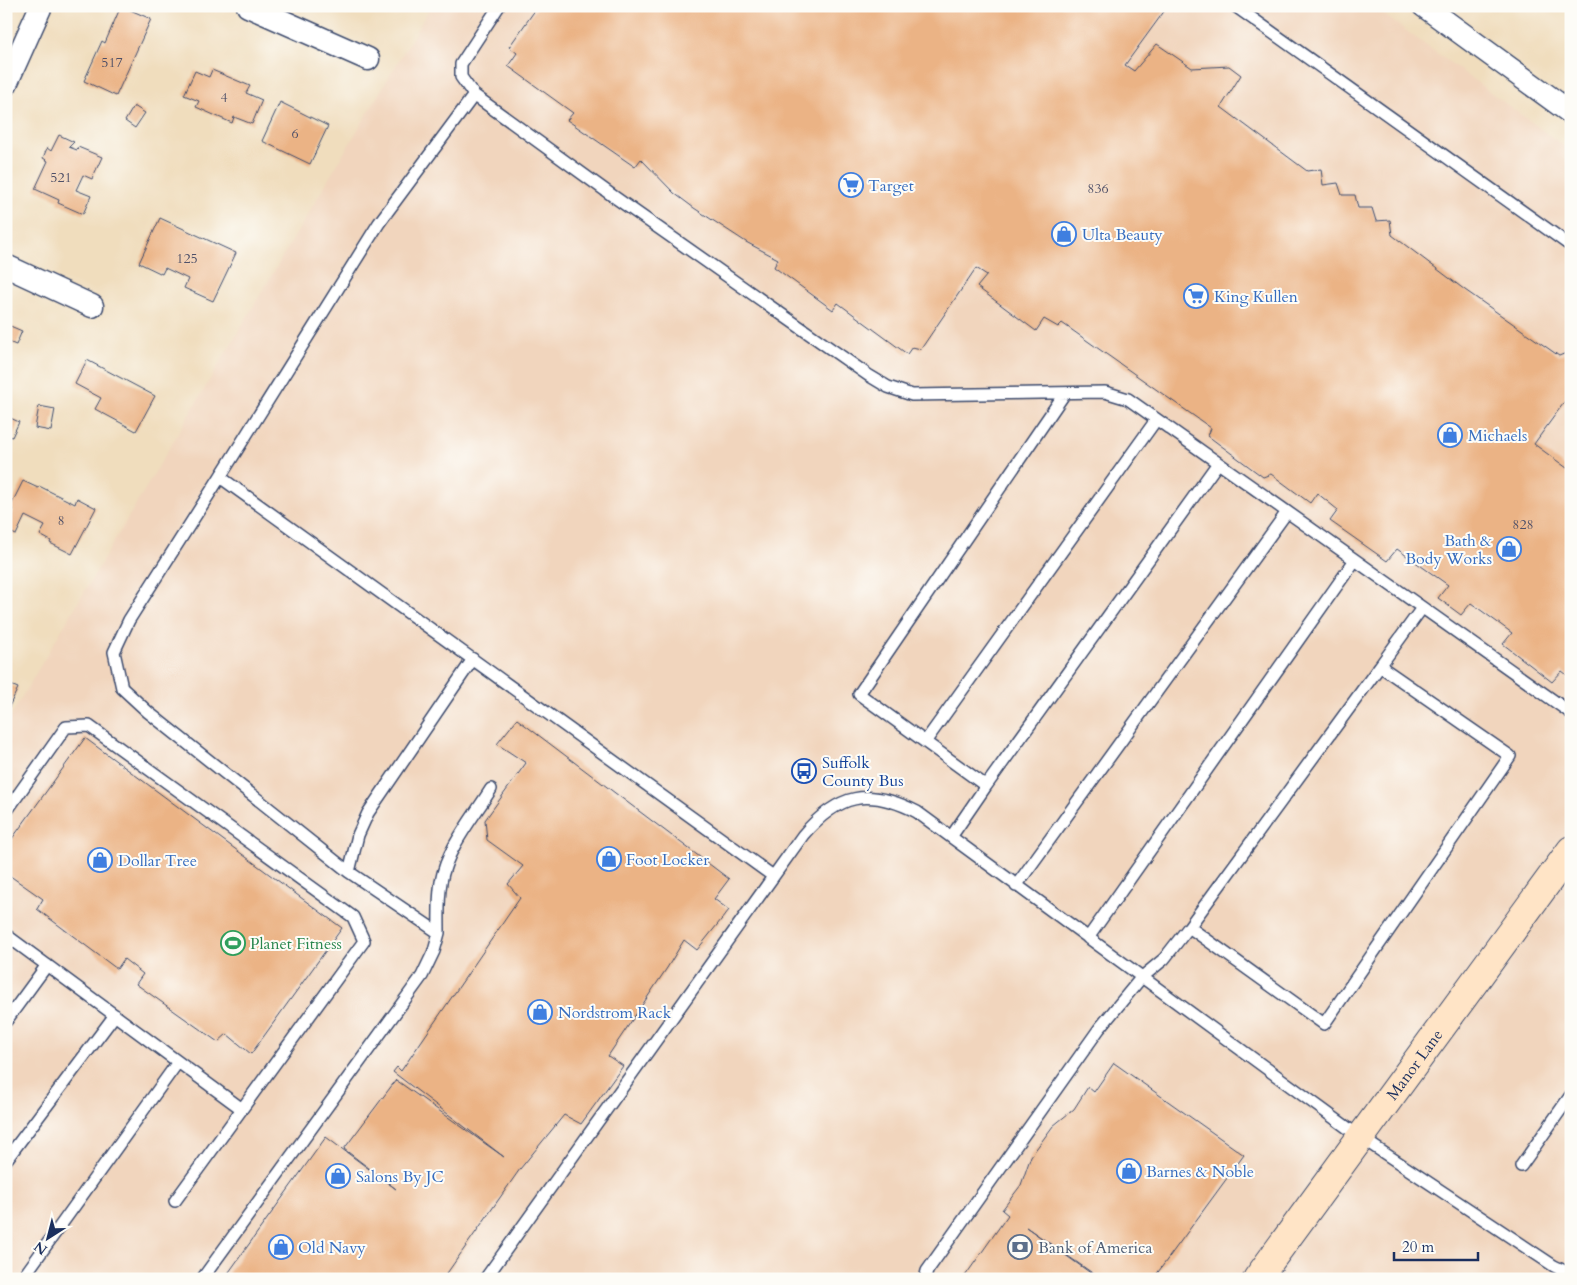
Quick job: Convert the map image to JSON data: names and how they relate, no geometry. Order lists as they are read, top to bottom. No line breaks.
{"streets":{"street":["Manor Lane"]},"places":{"supermarket":["Target","King Kullen"],"shop":["Ulta Beauty","Michaels","Bath & Body Works","Foot Locker","Dollar Tree","Nordstrom Rack","Barnes & Noble","Salons By JC","Old Navy"],"bus stop":["Suffolk County Bus"],"sports":["Planet Fitness"],"bank":["Bank of America"]},"house_numbers":["517","4","6","521","836","125","8","828"],"scale_bar":"20 m","north":"bottom left"}
